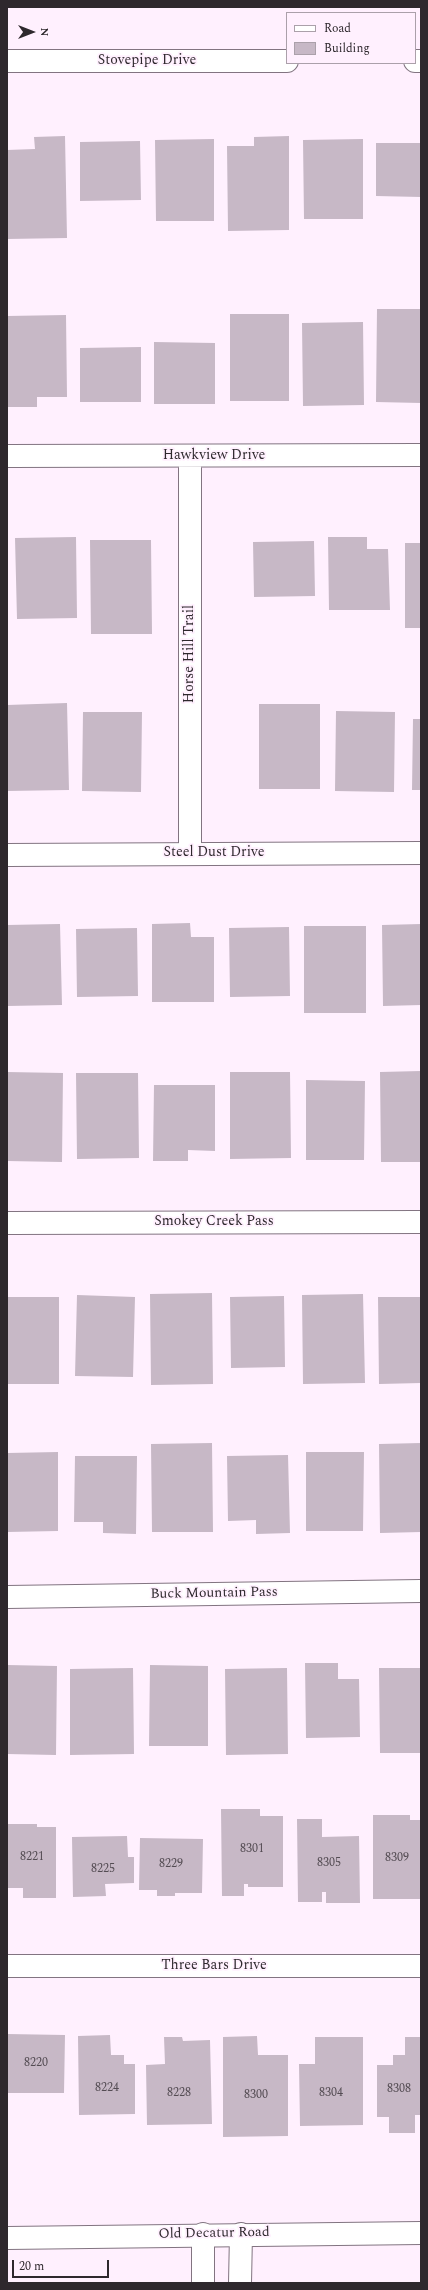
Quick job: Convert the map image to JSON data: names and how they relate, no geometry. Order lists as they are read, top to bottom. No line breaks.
{"streets":{"street":["Stovepipe Drive","Hawkview Drive","Horse Hill Trail","Steel Dust Drive","Smokey Creek Pass","Buck Mountain Pass","Three Bars Drive","Old Decatur Road"]},"crossings":[["Hawkview Drive","Horse Hill Trail"],["Horse Hill Trail","Steel Dust Drive"]],"house_numbers":["8301","8221","8309","8305","8229","8225","8220","8224","8308","8228","8304","8300"],"legend":["Road","Building"],"scale_bar":"20 m","north":"right"}
